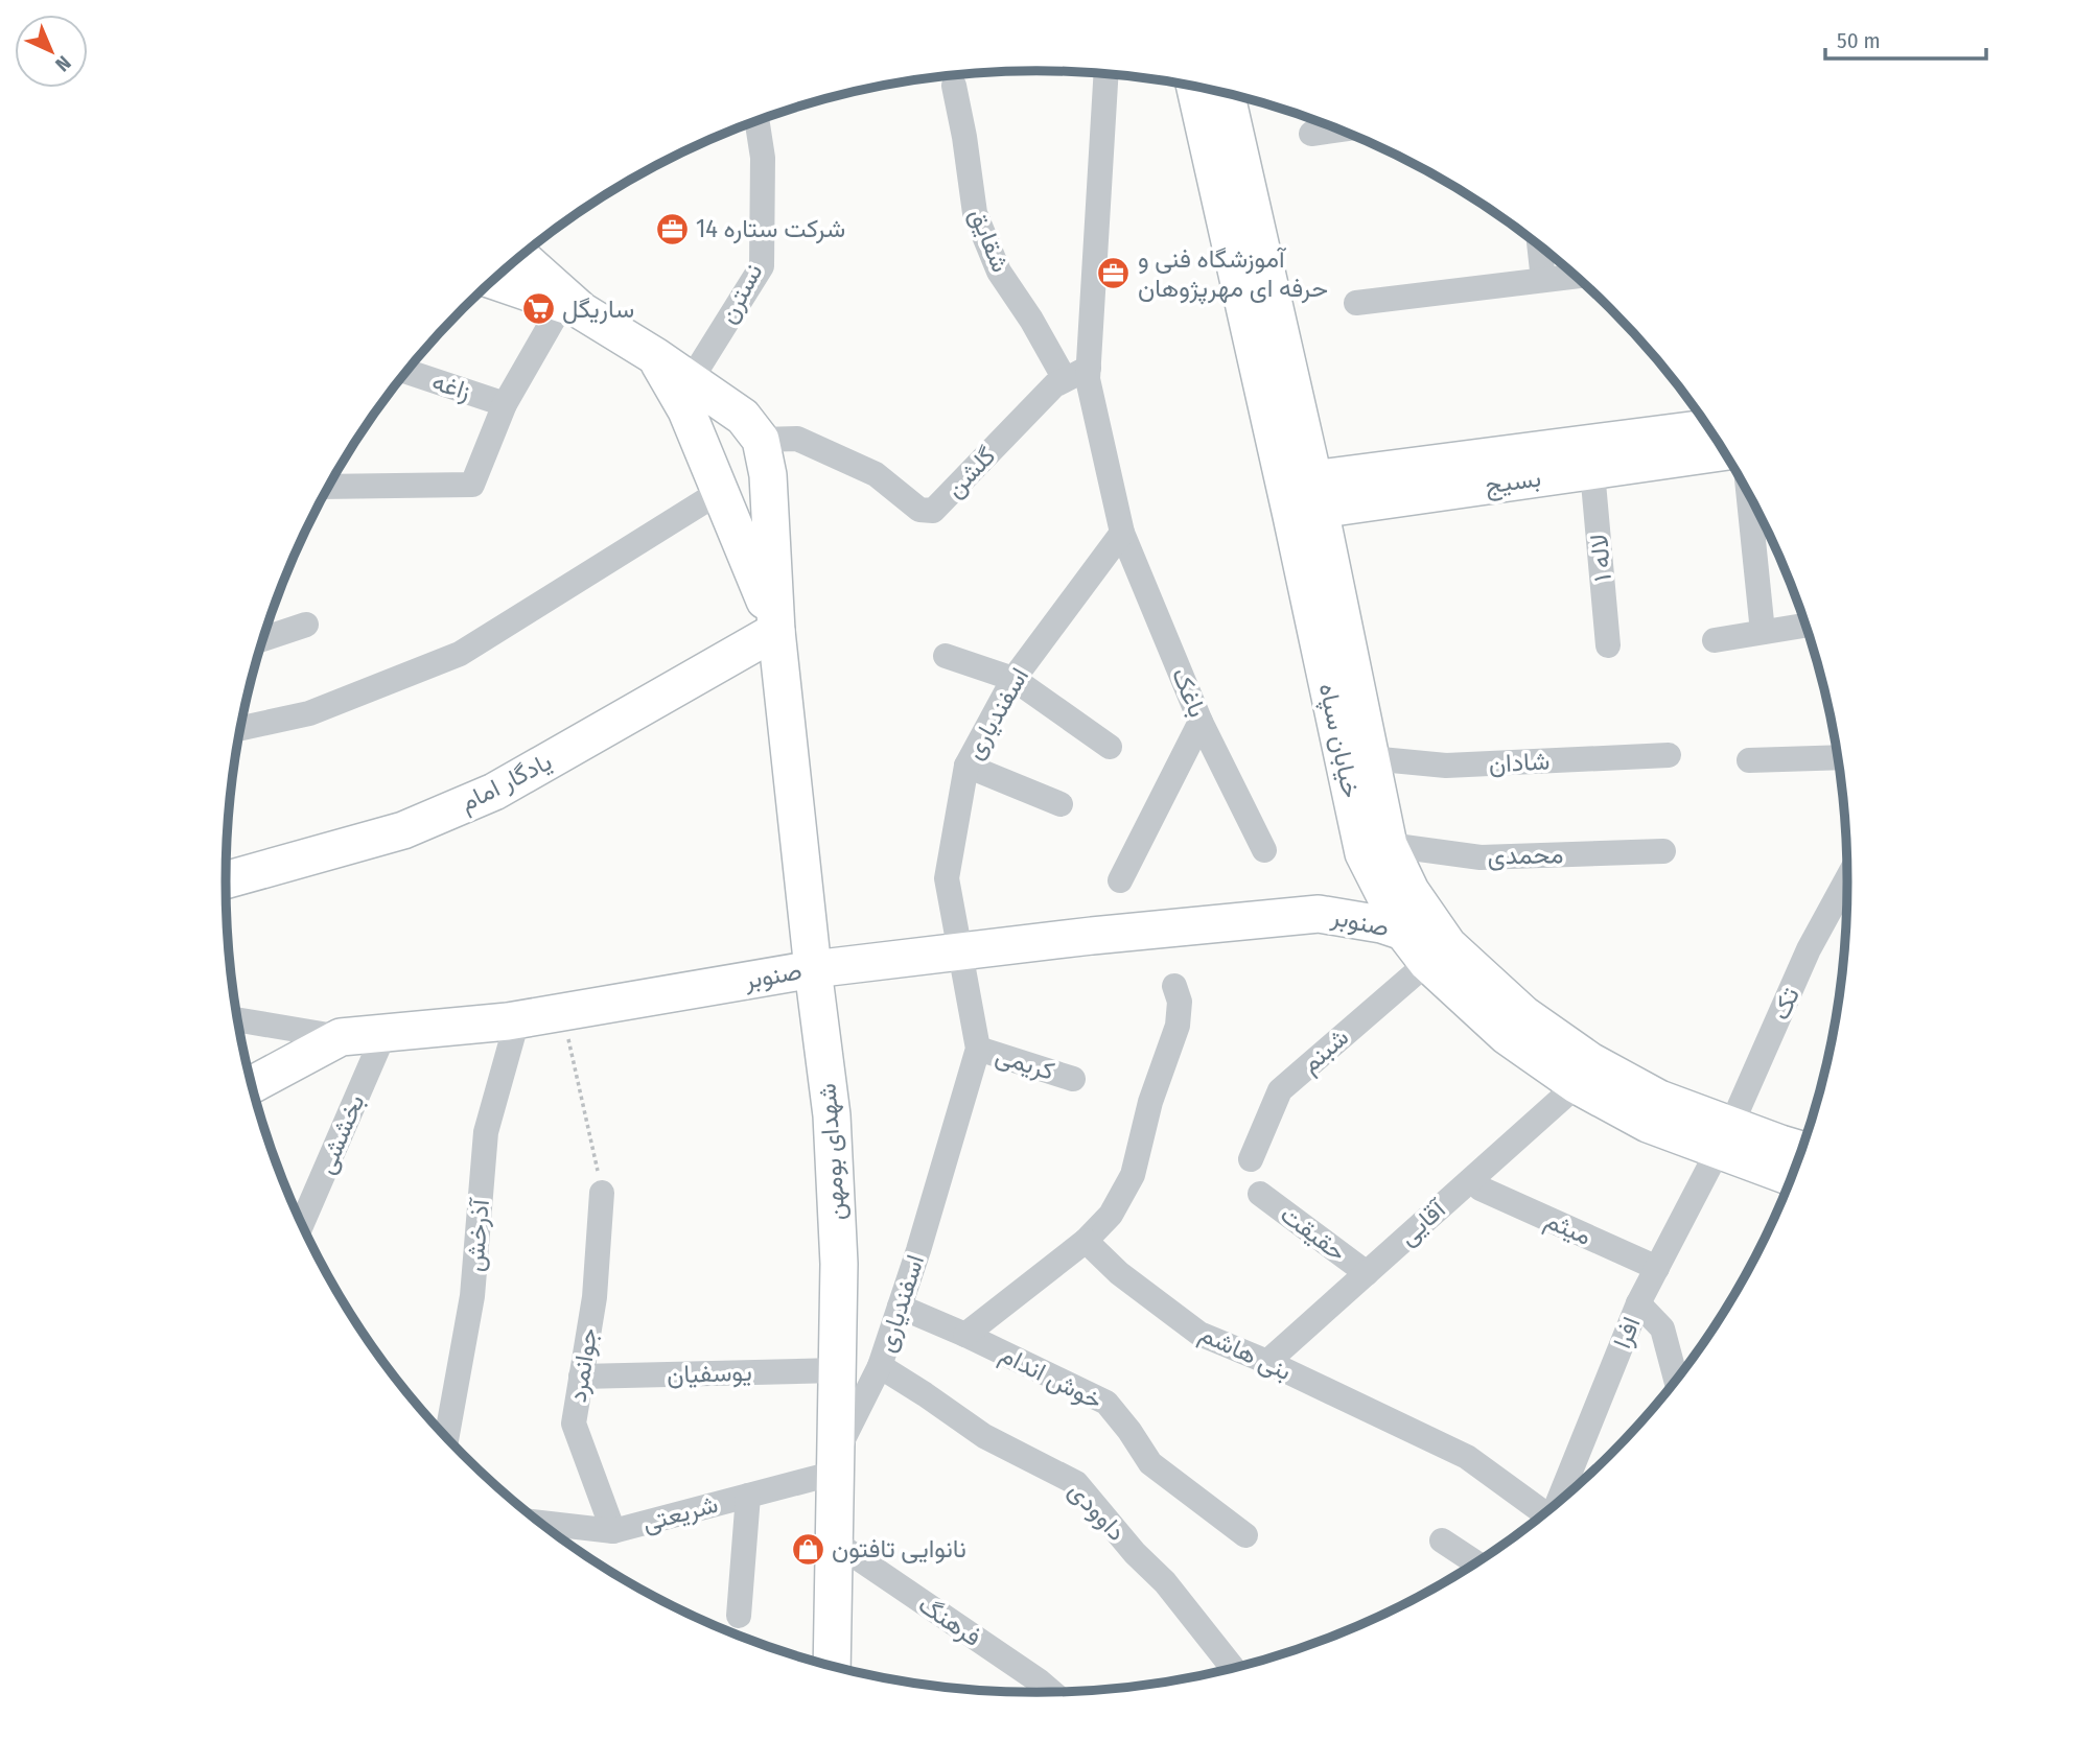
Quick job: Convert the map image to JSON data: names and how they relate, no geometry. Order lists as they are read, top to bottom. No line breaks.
{"streets":{"street":["شقایق","نسترن","زاغه","گلشن","بسیج","لاله ۱","باغک","اسفندیاری","خیابان سپاه","شادان","یادگار امام","محمدی","صنوبر","تک","شبنم","کریمی","بخششی","شهدای بومهن","آقایی","میثم","حقیقت","آذرخش","افرا","بنی هاشم","جوانمرد","یوسفیان","خوش اندام","داوودی","شریعتی","فرهنگ"]},"crossings":[["شقایق","گلشن"],["بسیج","لاله ۱"],["بسیج","خیابان سپاه"],["باغک","اسفندیاری"],["اسفندیاری","صنوبر"],["اسفندیاری","کریمی"],["اسفندیاری","شهدای بومهن"],["اسفندیاری","خوش اندام"],["اسفندیاری","داوودی"],["اسفندیاری","شریعتی"],["خیابان سپاه","شادان"],["خیابان سپاه","محمدی"],["خیابان سپاه","صنوبر"],["خیابان سپاه","تک"],["خیابان سپاه","شبنم"],["خیابان سپاه","آقایی"],["خیابان سپاه","افرا"],["یادگار امام","شهدای بومهن"],["محمدی","صنوبر"],["صنوبر","بخششی"],["صنوبر","شهدای بومهن"],["صنوبر","آذرخش"],["تک","افرا"],["شهدای بومهن","یوسفیان"],["شهدای بومهن","شریعتی"],["شهدای بومهن","فرهنگ"],["آقایی","حقیقت"],["آقایی","بنی هاشم"],["میثم","افرا"],["جوانمرد","یوسفیان"],["جوانمرد","شریعتی"]],"places":{"office":["شرکت ستاره 14","آموزشگاه فنی و حرفه ای مهرپژوهان"],"supermarket":["ساریگل"],"shop":["نانوایی تافتون"]},"scale_bar":"50 m","north":"bottom right"}
